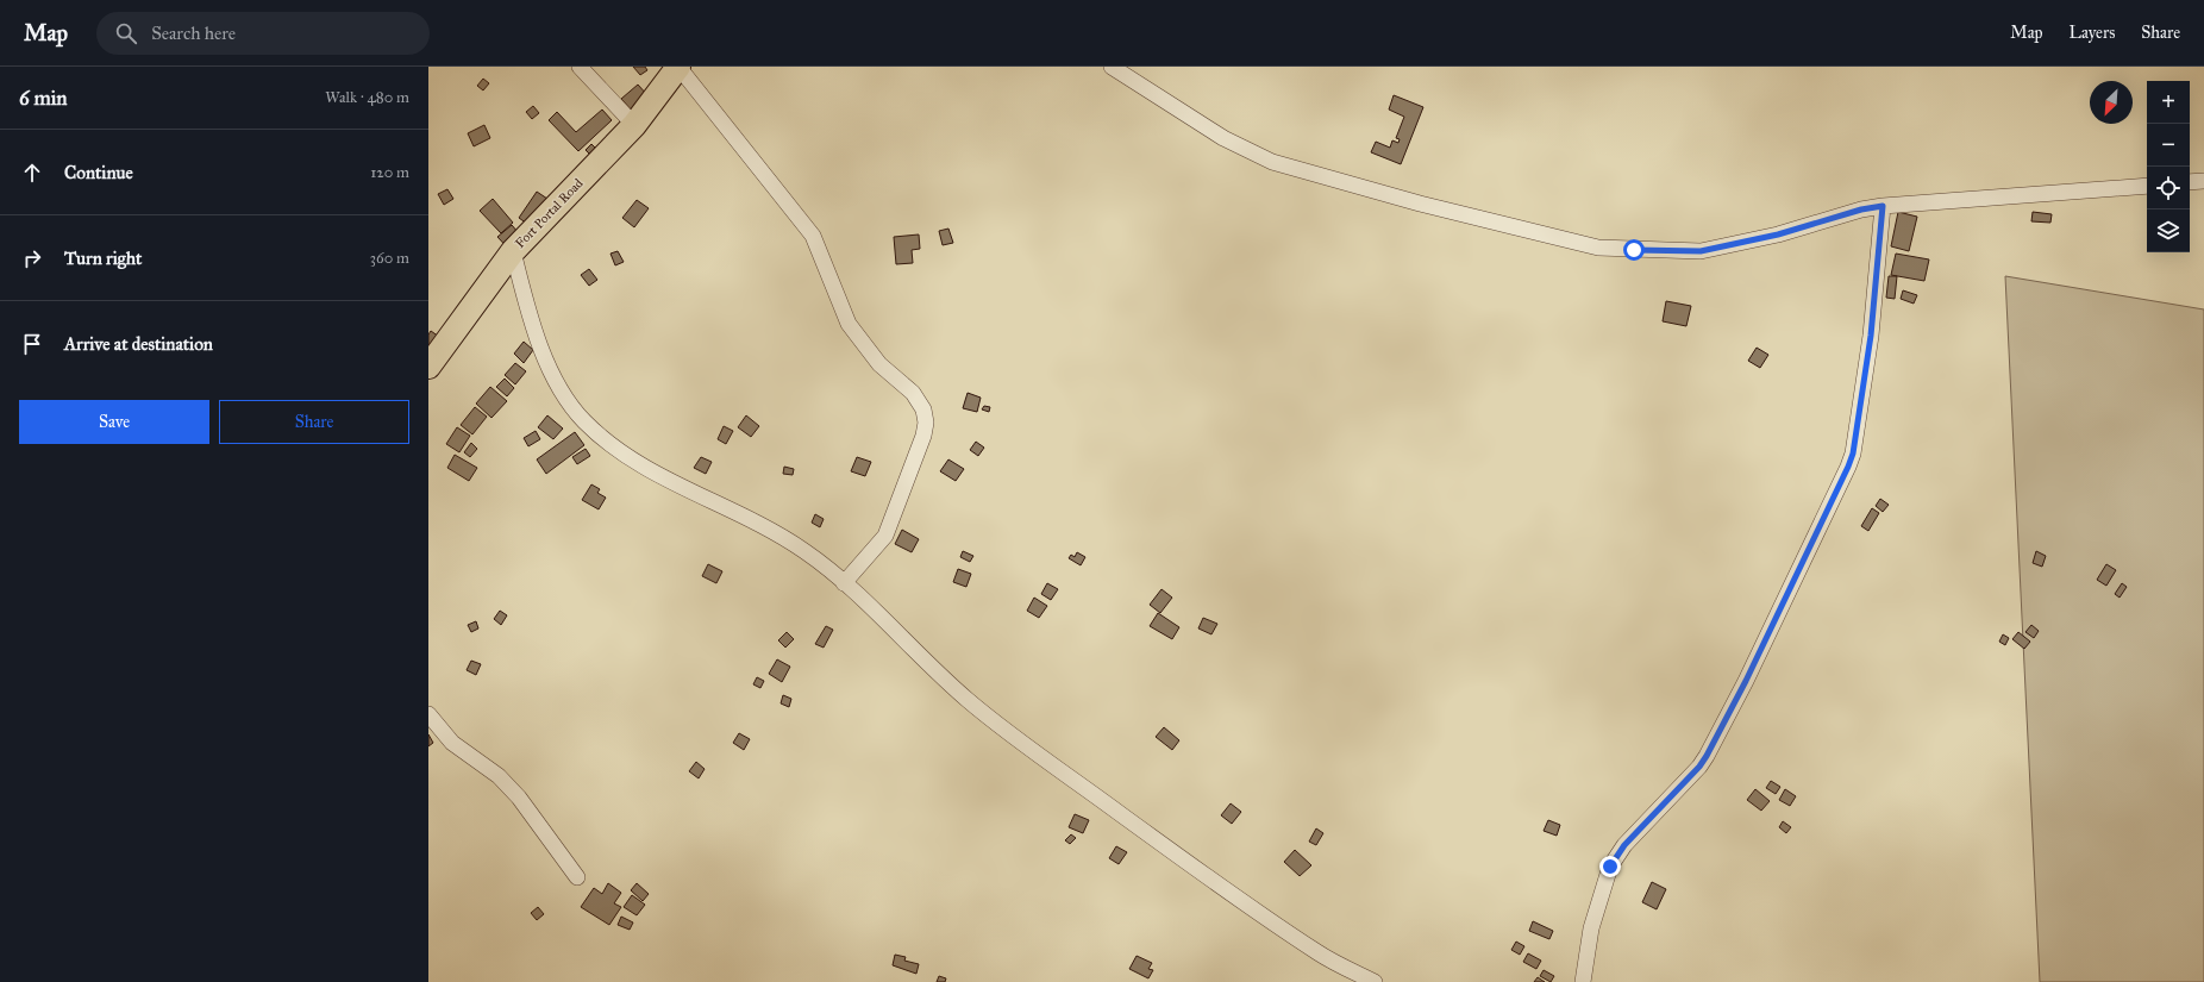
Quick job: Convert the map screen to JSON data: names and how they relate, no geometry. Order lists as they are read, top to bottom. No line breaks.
{"streets":{"main road":["Fort Portal Road"]},"north":"bottom left","page":{"header":"Map","search":"Search here","nav":["Map","Layers","Share"],"heading":["6 min","Walk · 480 m"],"map_buttons":["+","−"],"list":[["Continue","120 m"],["Turn right","360 m"],"Arrive at destination"],"buttons":["Save","Share"]}}
